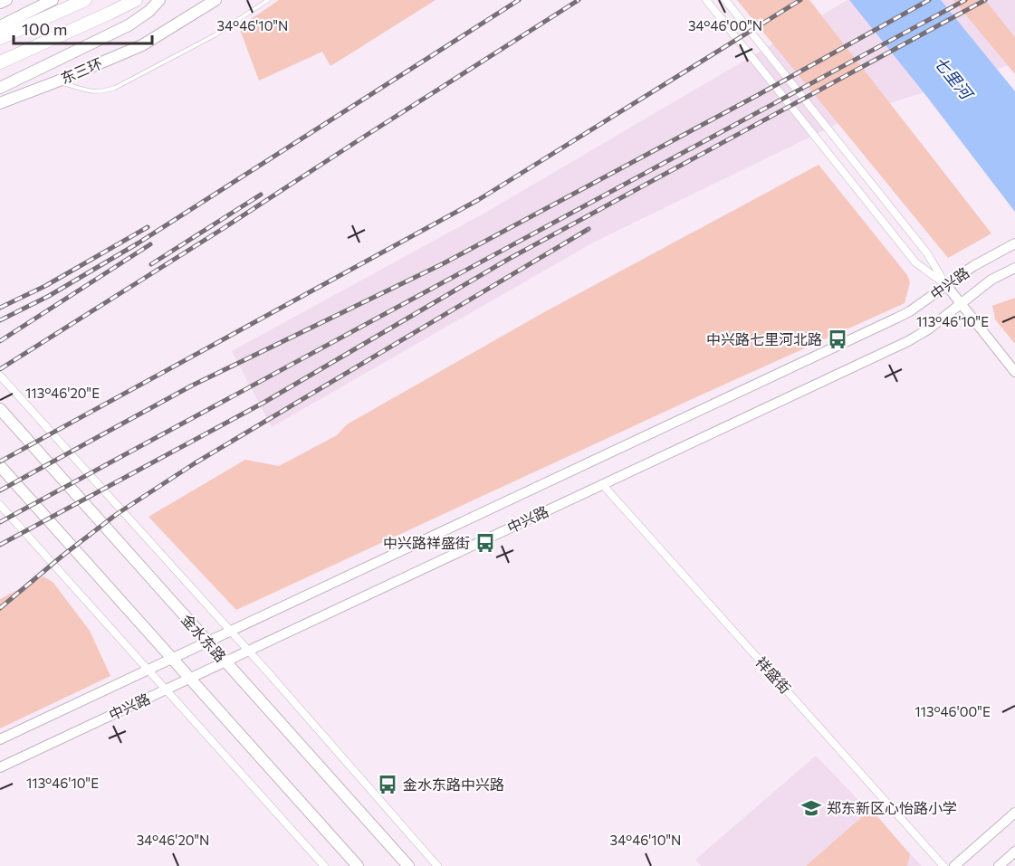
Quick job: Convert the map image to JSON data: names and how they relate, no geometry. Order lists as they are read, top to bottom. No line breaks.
{"streets":{"main road":["东三环","金水东路"],"street":["中兴路","祥盛街"]},"crossings":[["中兴路","金水东路"],["中兴路","祥盛街"]],"water":["七里河"],"places":{"bus stop":["中兴路七里河北路","中兴路祥盛街","金水东路中兴路"],"school or university":["郑东新区心怡路小学"]},"scale_bar":"100 m","coordinates":["34°46'10\"N","34°46'00\"N","113°46'10\"E","113°46'20\"E","113°46'00\"E","34°46'20\"N"]}
